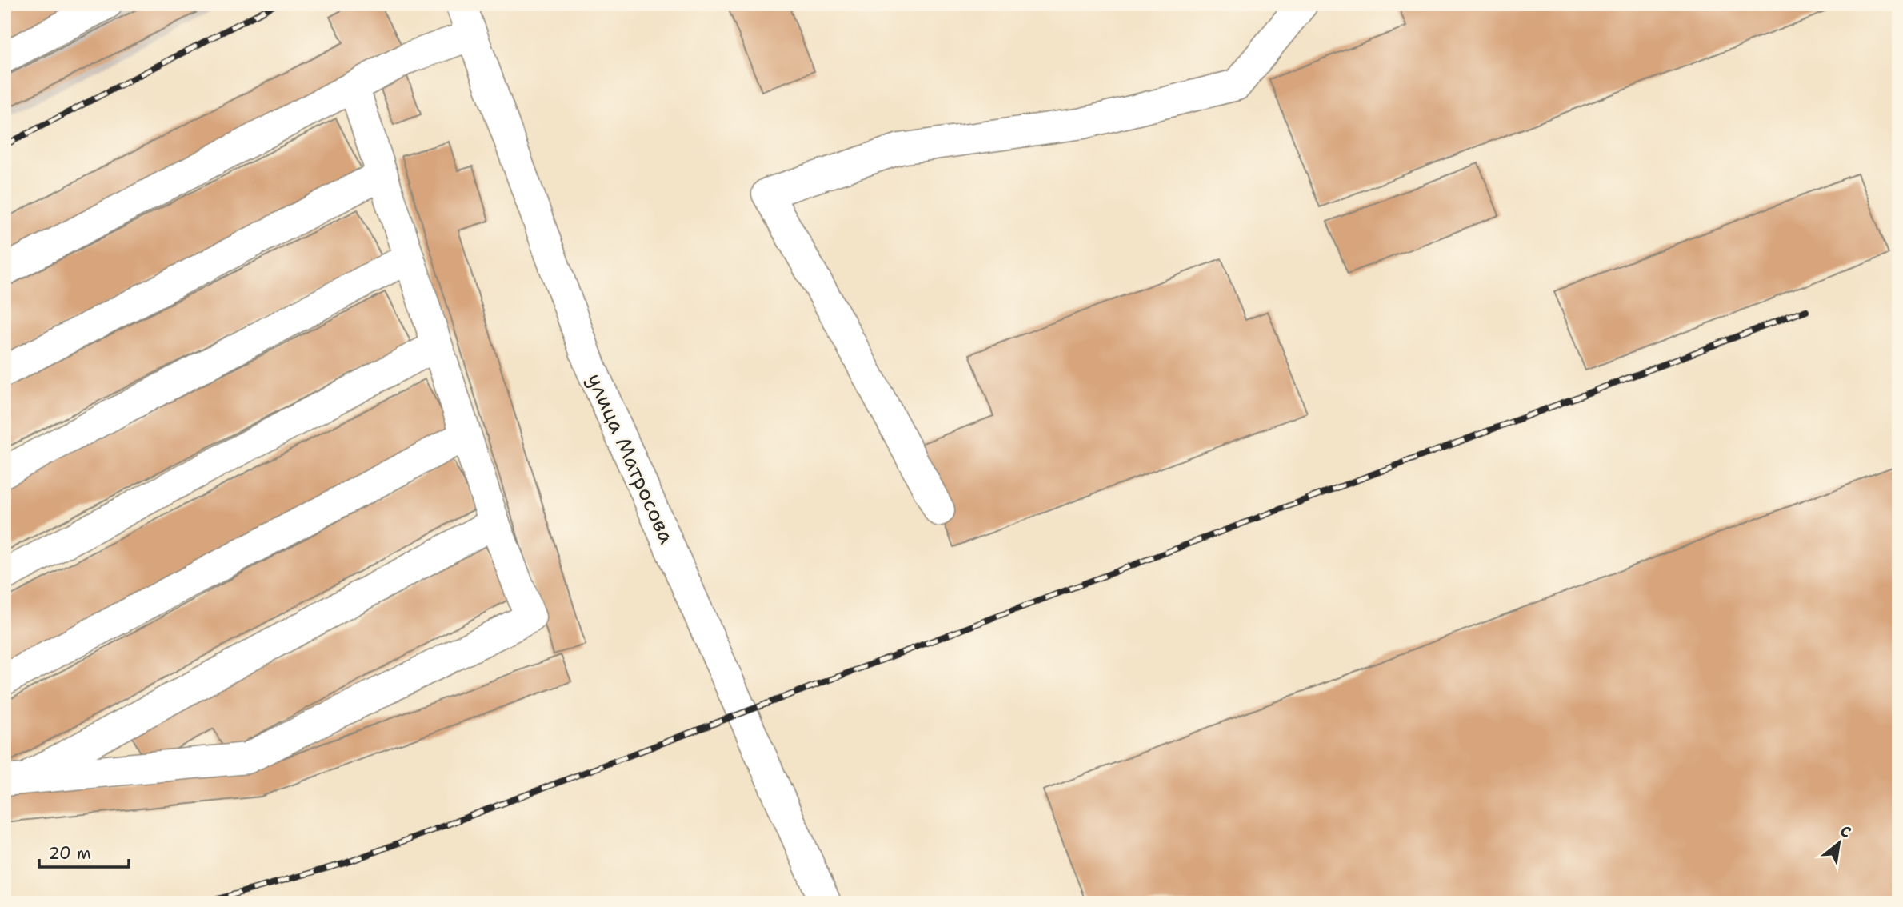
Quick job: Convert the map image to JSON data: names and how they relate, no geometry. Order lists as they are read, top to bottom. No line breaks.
{"streets":{"street":["улица Матросова"]},"scale_bar":"20 m","north":"top right"}
